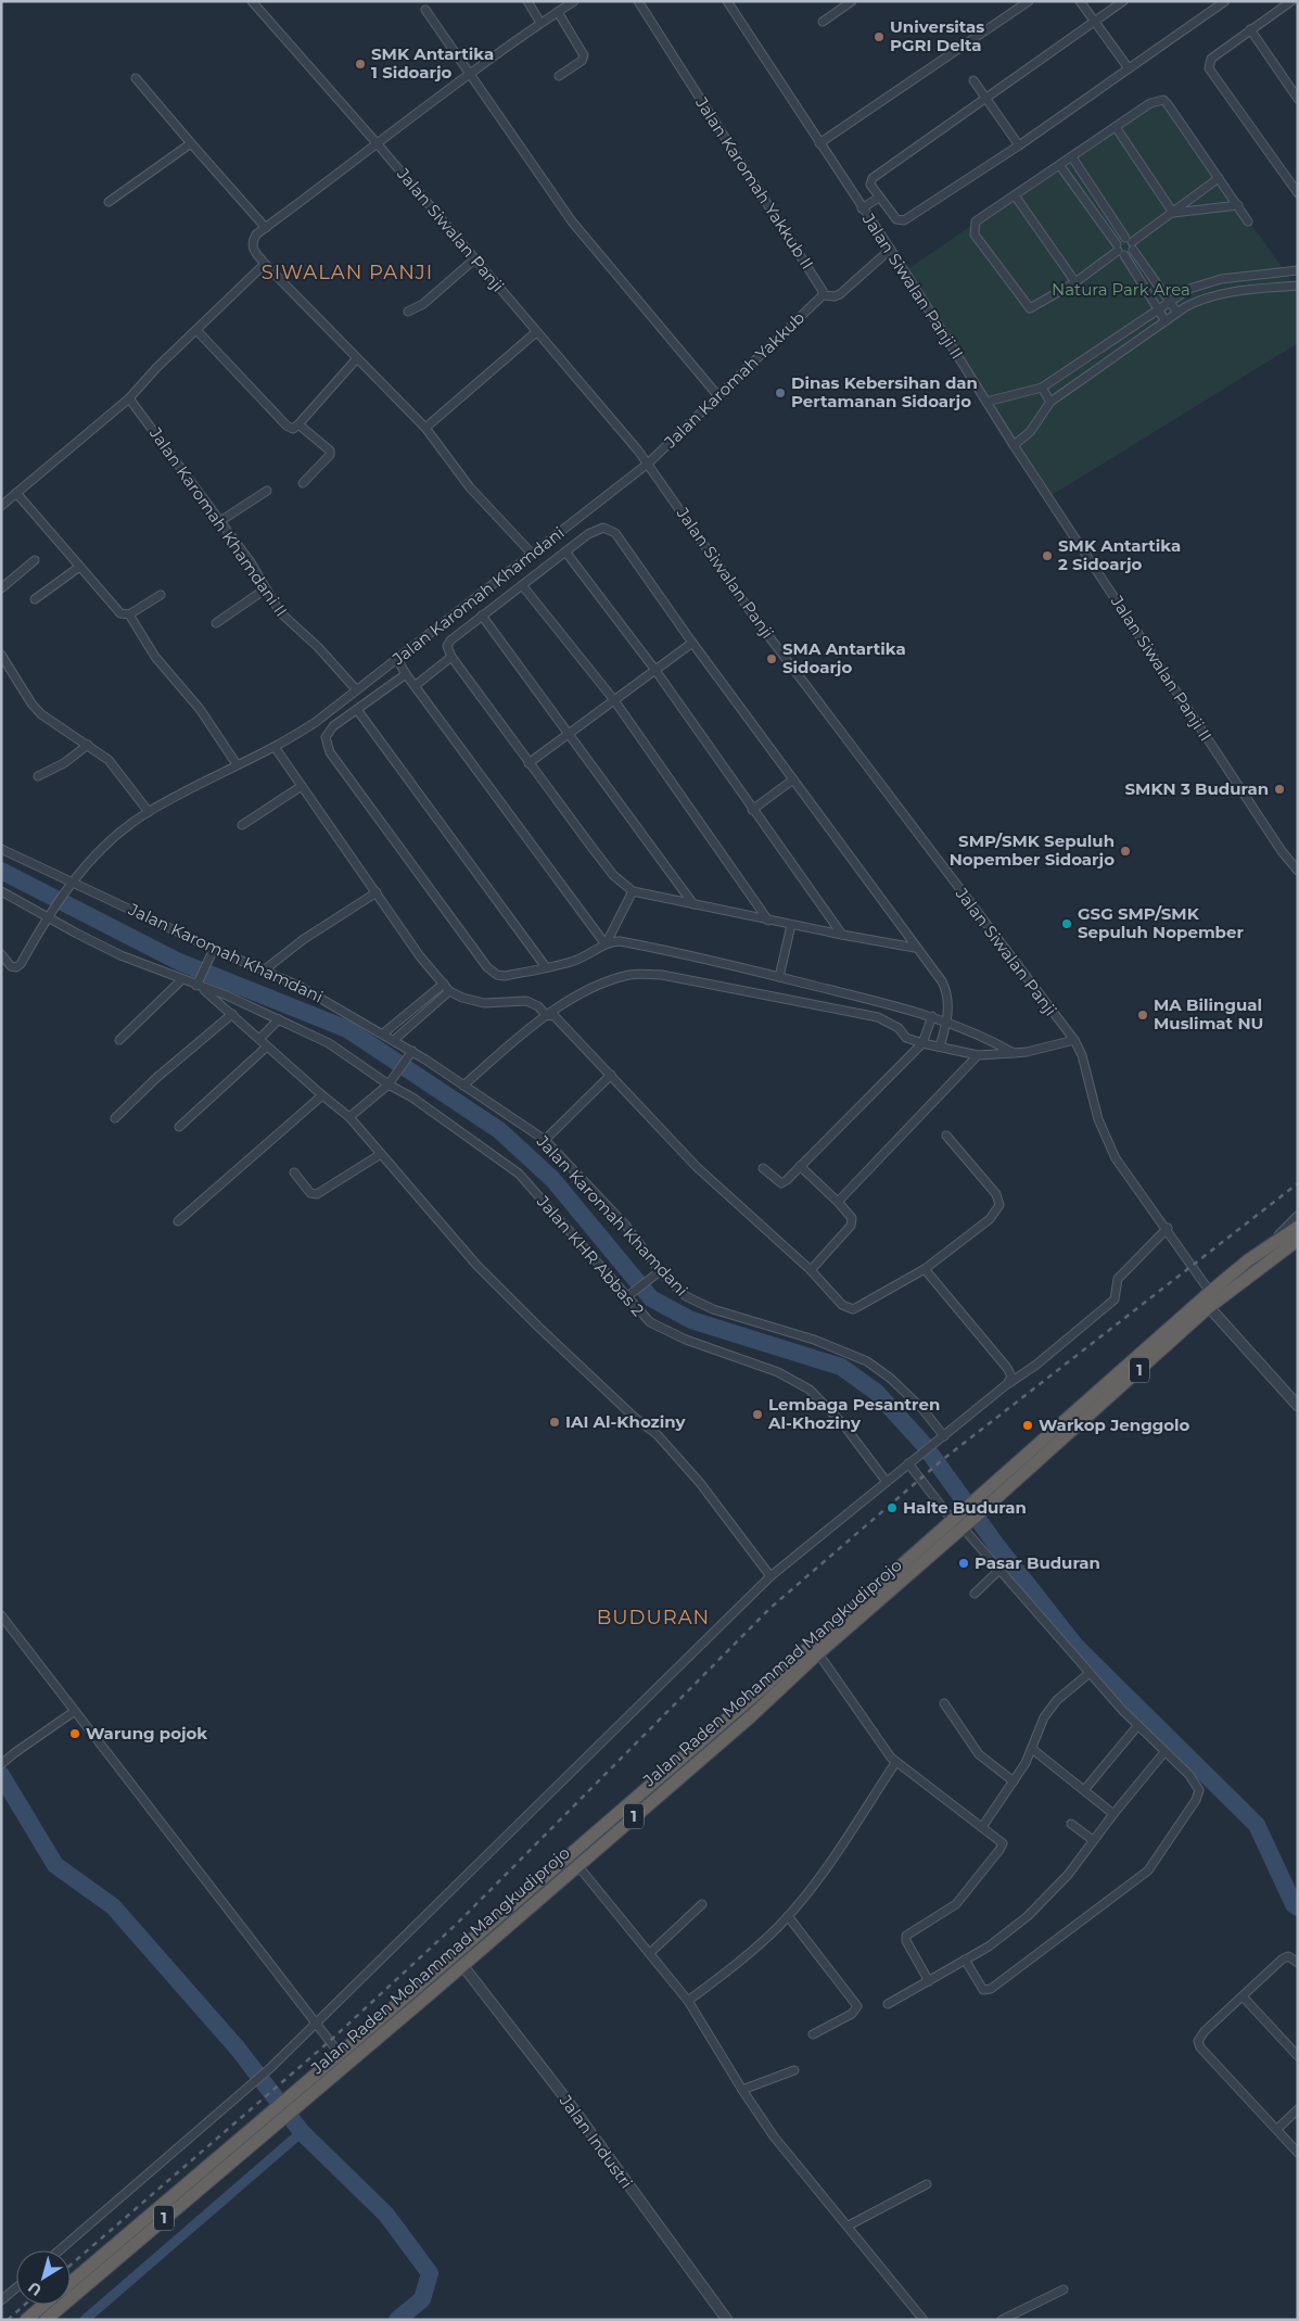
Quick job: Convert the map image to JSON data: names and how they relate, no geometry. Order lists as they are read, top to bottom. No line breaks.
{"streets":{"highway":["1","Jalan Raden Mohammad Mangkudiprojo"],"street":["Jalan Karomah Yakkub II","Jalan Siwalan Panji","Jalan Siwalan Panji II","Jalan Karomah Yakkub","Jalan Karomah Khamdani II","Jalan Karomah Khamdani","Jalan KHR Abbas 2","Jalan Industri"]},"crossings":[["Jalan Karomah Yakkub II","Jalan Karomah Yakkub"],["Jalan Siwalan Panji","Jalan Karomah Yakkub"],["Jalan Siwalan Panji","Jalan Karomah Khamdani"],["Jalan Siwalan Panji","Jalan Raden Mohammad Mangkudiprojo"],["Jalan Karomah Yakkub","Jalan Karomah Khamdani"],["Jalan Karomah Khamdani II","Jalan Karomah Khamdani"],["Jalan Raden Mohammad Mangkudiprojo","Jalan Industri"]],"districts":["SIWALAN PANJI","BUDURAN"],"parks":["Natura Park Area"],"places":["Universitas PGRI Delta","SMK Antartika 1 Sidoarjo","Dinas Kebersihan dan Pertamanan Sidoarjo","SMK Antartika 2 Sidoarjo","SMA Antartika Sidoarjo","SMKN 3 Buduran","SMP/SMK Sepuluh Nopember Sidoarjo","GSG SMP/SMK Sepuluh Nopember","MA Bilingual Muslimat NU","Lembaga Pesantren Al-Khoziny","IAI Al-Khoziny","Warkop Jenggolo","Halte Buduran","Pasar Buduran","Warung pojok"],"north":"bottom left"}
